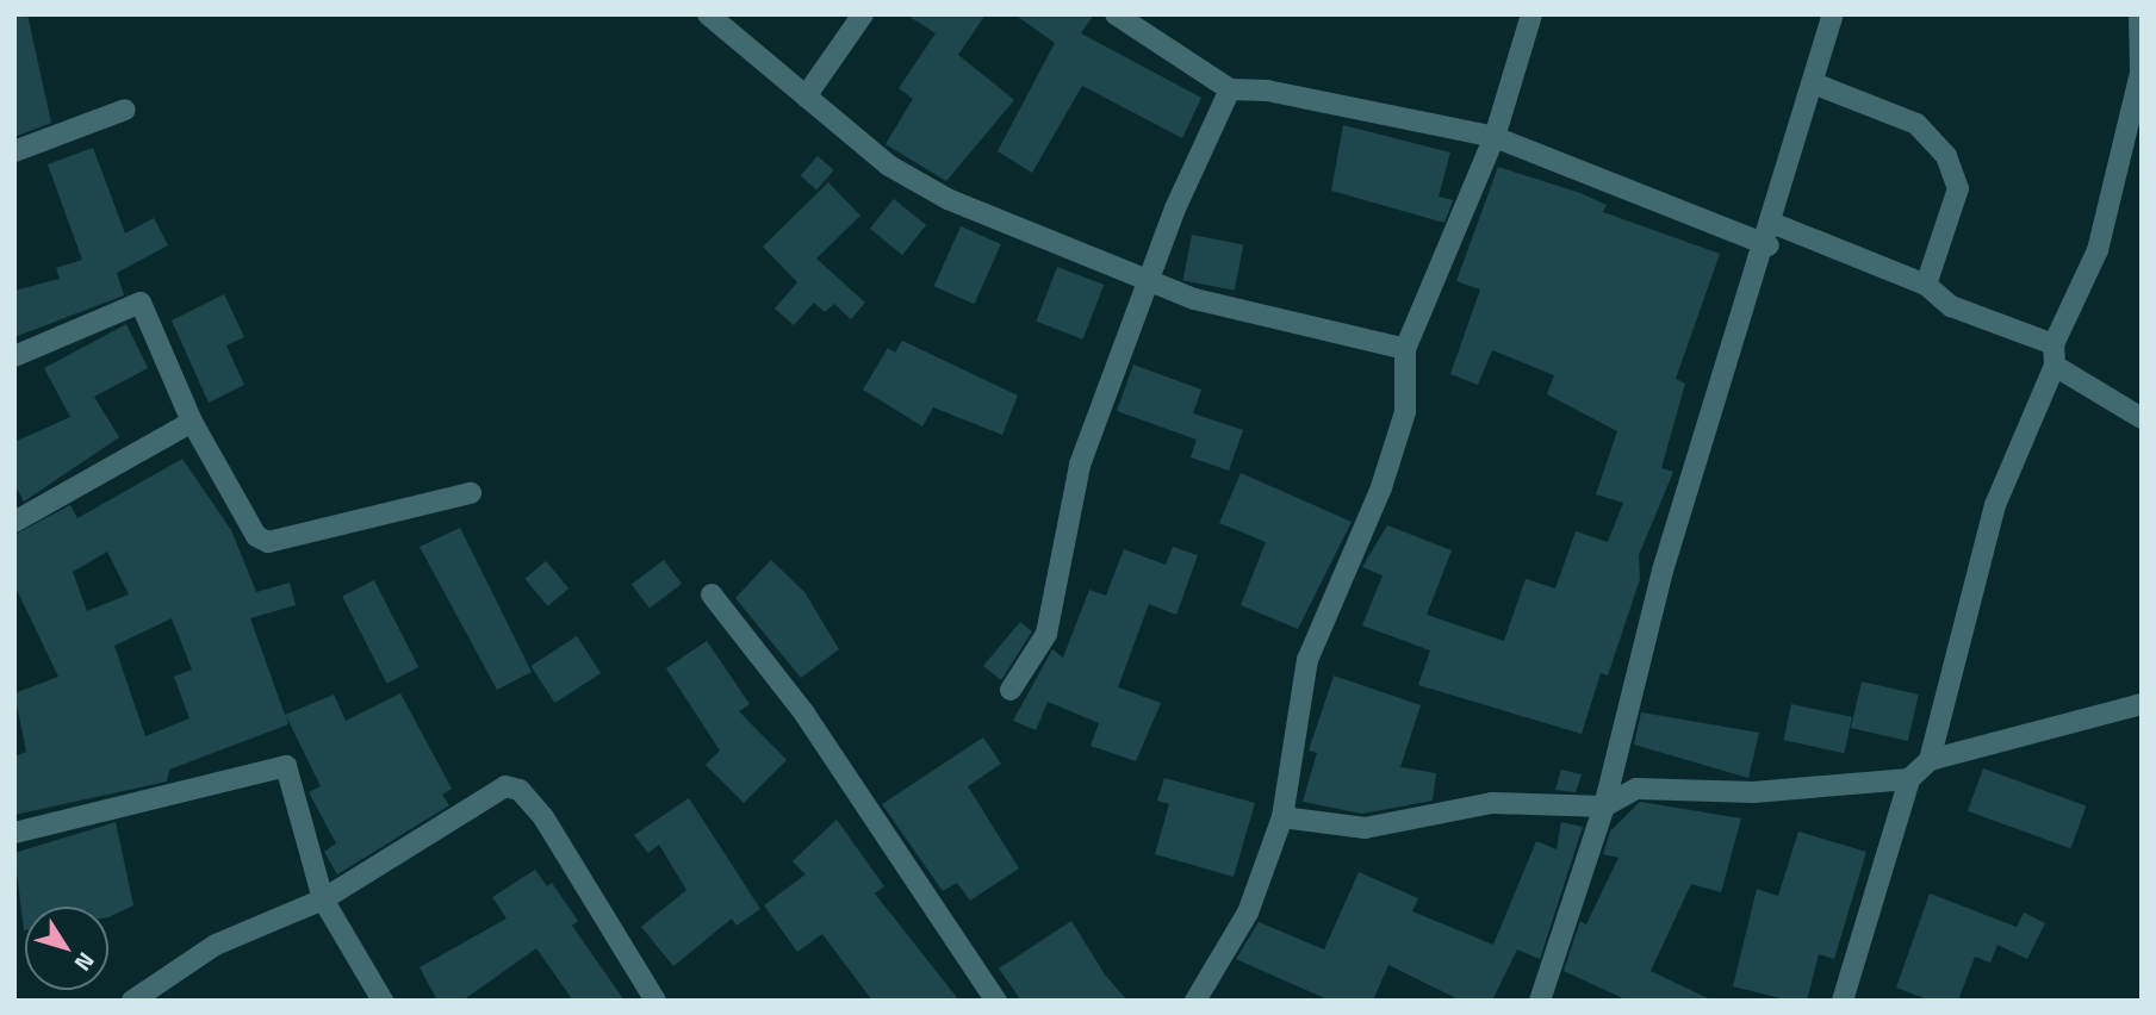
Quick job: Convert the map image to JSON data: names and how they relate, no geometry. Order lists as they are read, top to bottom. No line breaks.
{"north":"bottom right"}
